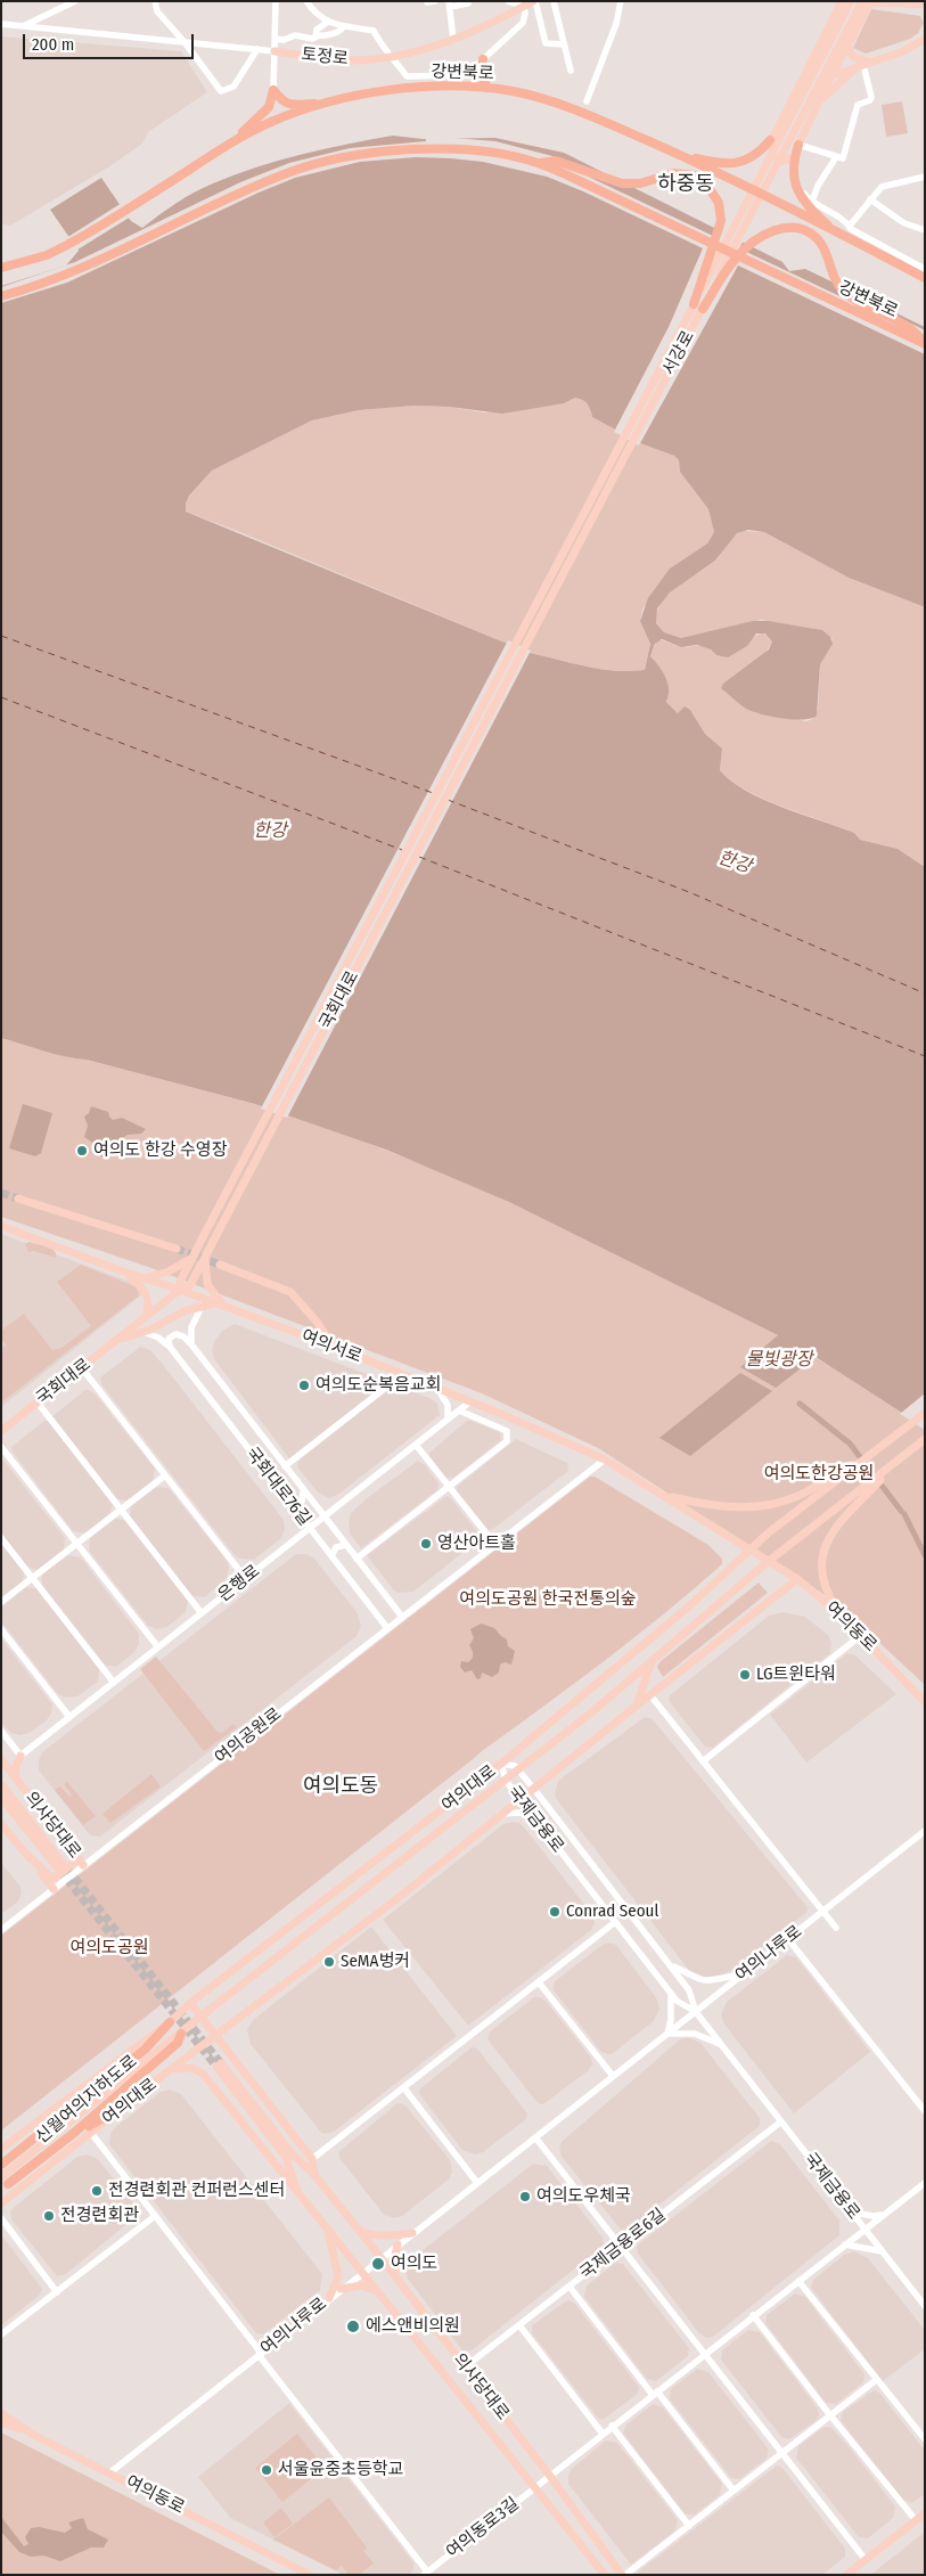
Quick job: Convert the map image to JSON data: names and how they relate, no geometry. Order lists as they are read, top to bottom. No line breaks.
{"streets":{"highway":["강변북로","신월여의지하도로"],"main road":["토정로","서강로","국회대로","여의서로","여의동로","여의대로","의사당대로"],"street":["국회대로76길","은행로","여의공원로","국제금융로","여의나루로","국제금융로6길","여의동로3길"]},"crossings":[["서강로","국회대로"],["국회대로","여의서로"],["여의서로","은행로"],["여의서로","여의동로"],["여의서로","여의공원로"],["여의서로","여의대로"],["국회대로76길","은행로"],["국회대로76길","여의공원로"],["여의동로","여의대로"],["여의동로","여의나루로"],["여의공원로","의사당대로"],["여의대로","국제금융로"],["여의대로","의사당대로"],["여의대로","신월여의지하도로"],["국제금융로","여의나루로"],["국제금융로","국제금융로6길"],["국제금융로","여의동로3길"],["의사당대로","여의나루로"],["의사당대로","국제금융로6길"],["의사당대로","여의동로3길"]],"districts":["하중동","여의도동"],"water":["한강","물빛광장"],"parks":["여의도한강공원","여의도공원 한국전통의숲","여의도공원"],"places":["여의도 한강 수영장","여의도순복음교회","영산아트홀","LG트윈타워","Conrad Seoul","SeMA벙커","전경련회관 컨퍼런스센터","여의도우체국","전경련회관","여의도","에스앤비의원","서울윤중초등학교"],"scale_bar":"200 m"}
